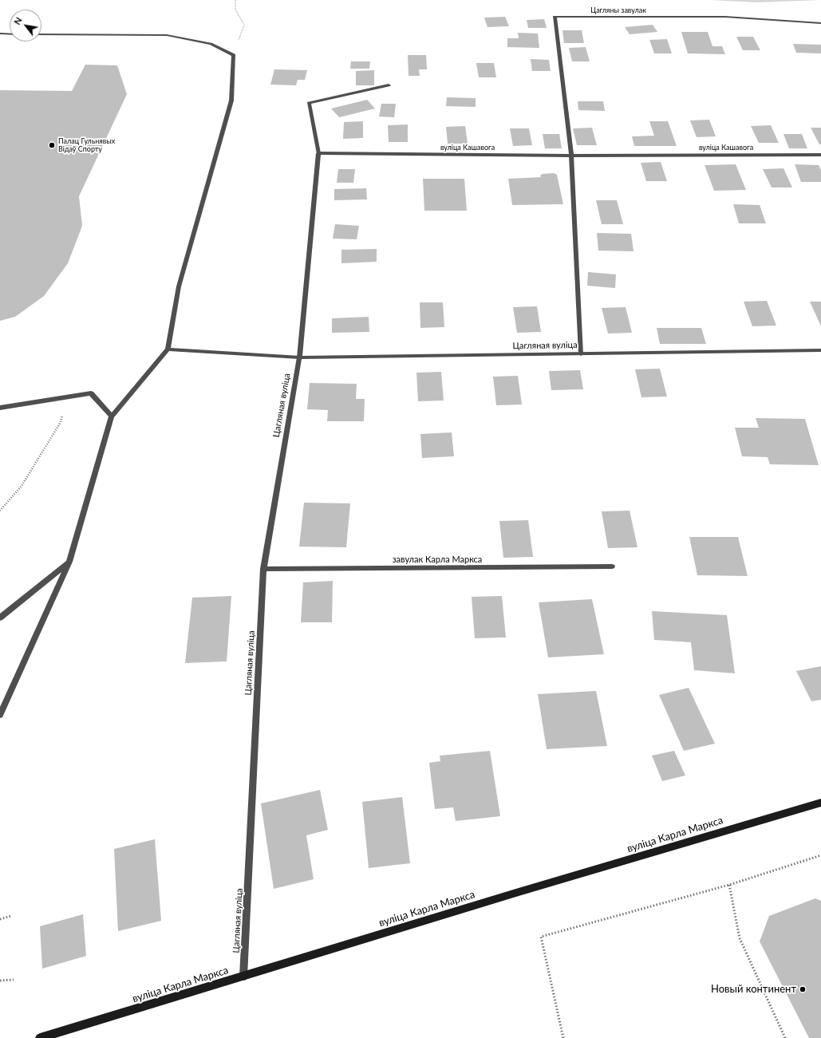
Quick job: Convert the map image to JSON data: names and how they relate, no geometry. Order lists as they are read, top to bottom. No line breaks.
{"streets":{"main road":["вуліца Карла Маркса"],"street":["Цагляны завулак","вуліца Кашавога","Цагляная вуліца","завулак Карла Маркса"]},"crossings":[["Цагляны завулак","вуліца Кашавога"],["Цагляная вуліца","завулак Карла Маркса"],["Цагляная вуліца","вуліца Карла Маркса"]],"places":["Палац Гульнявых Відаў Спорту","Новый континент"],"north":"top left"}
